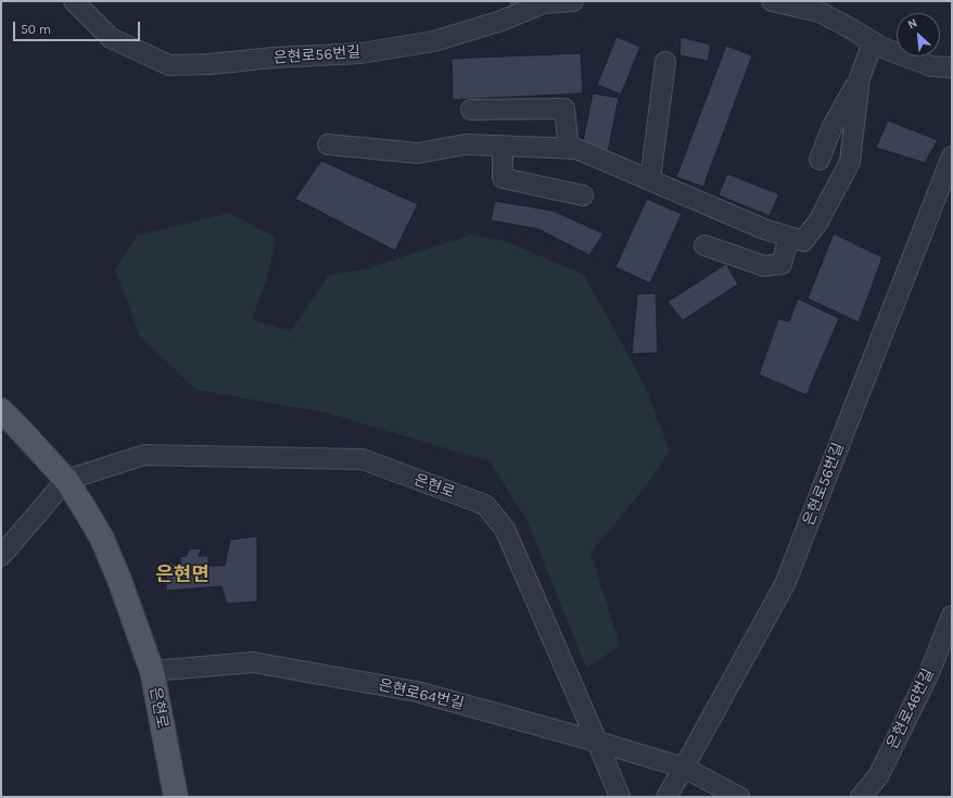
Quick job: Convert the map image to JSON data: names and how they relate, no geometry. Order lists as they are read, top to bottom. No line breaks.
{"streets":{"main road":["은현로"],"street":["은현로56번길","은현로64번길","은현로46번길"]},"crossings":[["은현로56번길","은현로64번길"],["은현로","은현로64번길"]],"districts":["은현면"],"scale_bar":"50 m","north":"top left"}
